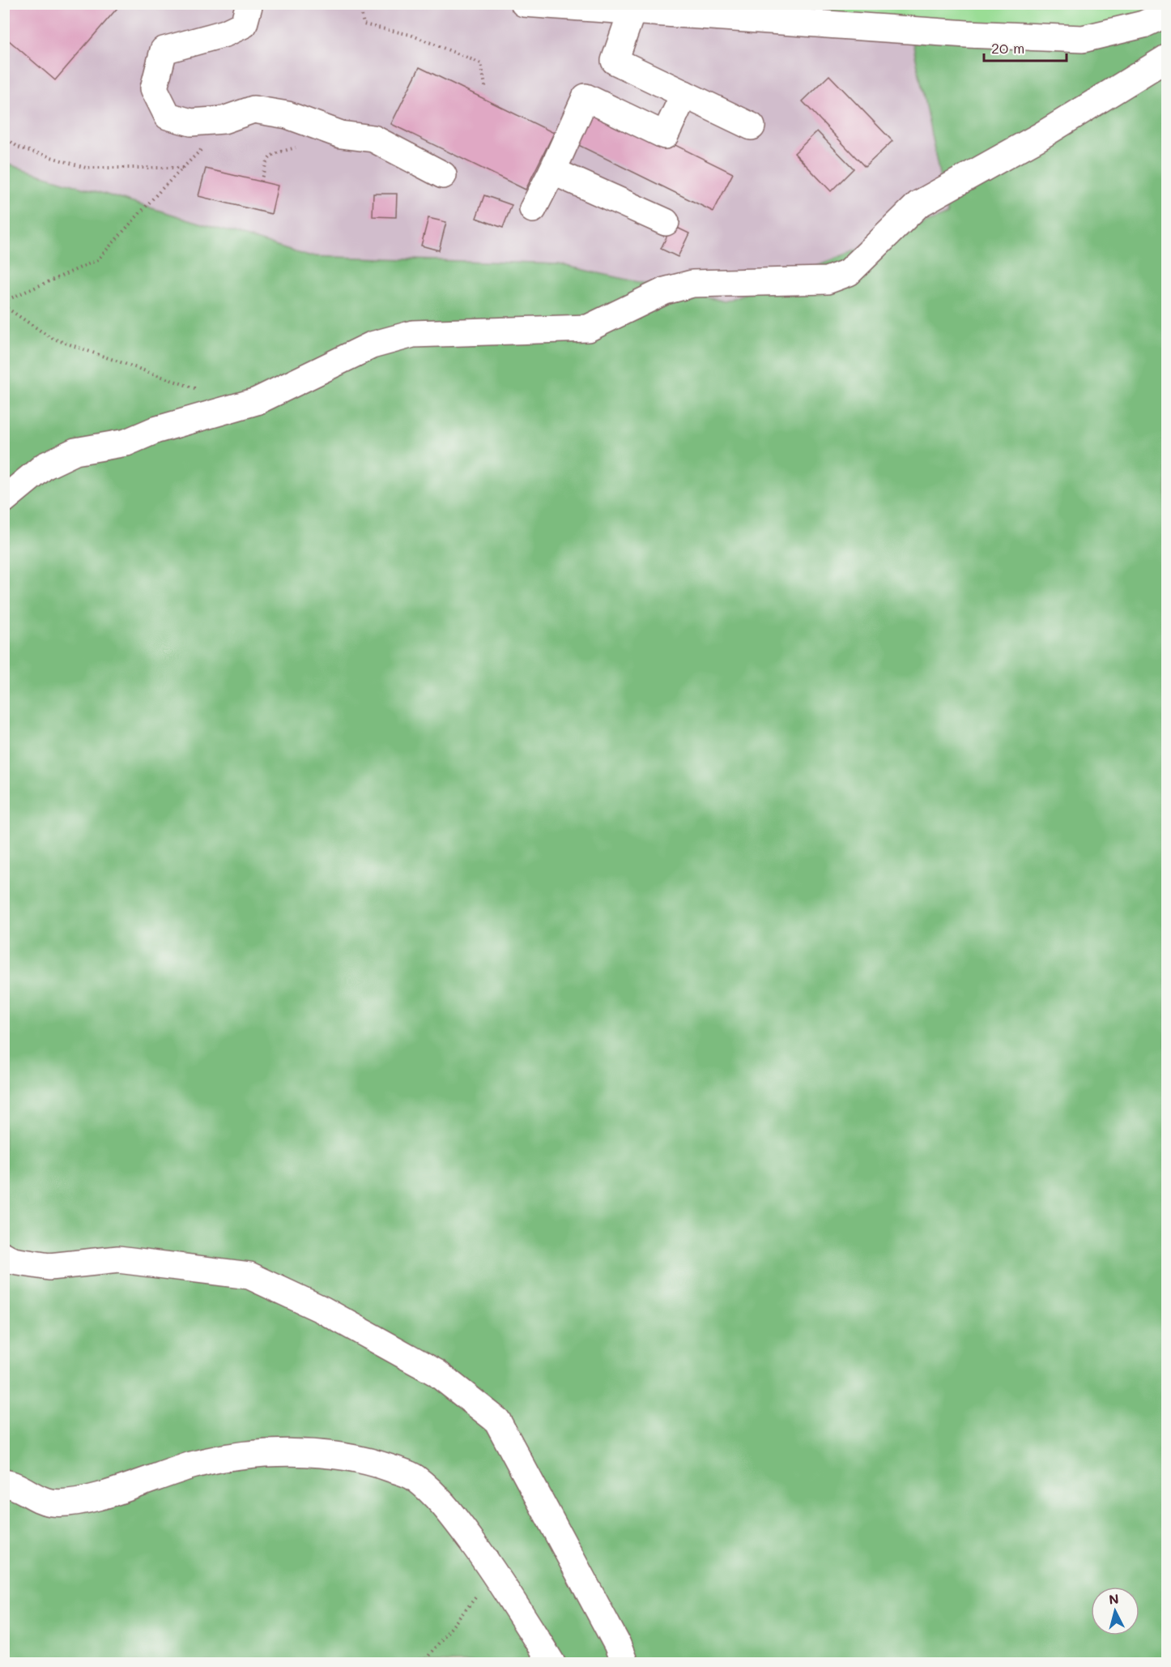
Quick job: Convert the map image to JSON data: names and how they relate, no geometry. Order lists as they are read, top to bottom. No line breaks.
{"scale_bar":"20 m","north":"top"}
